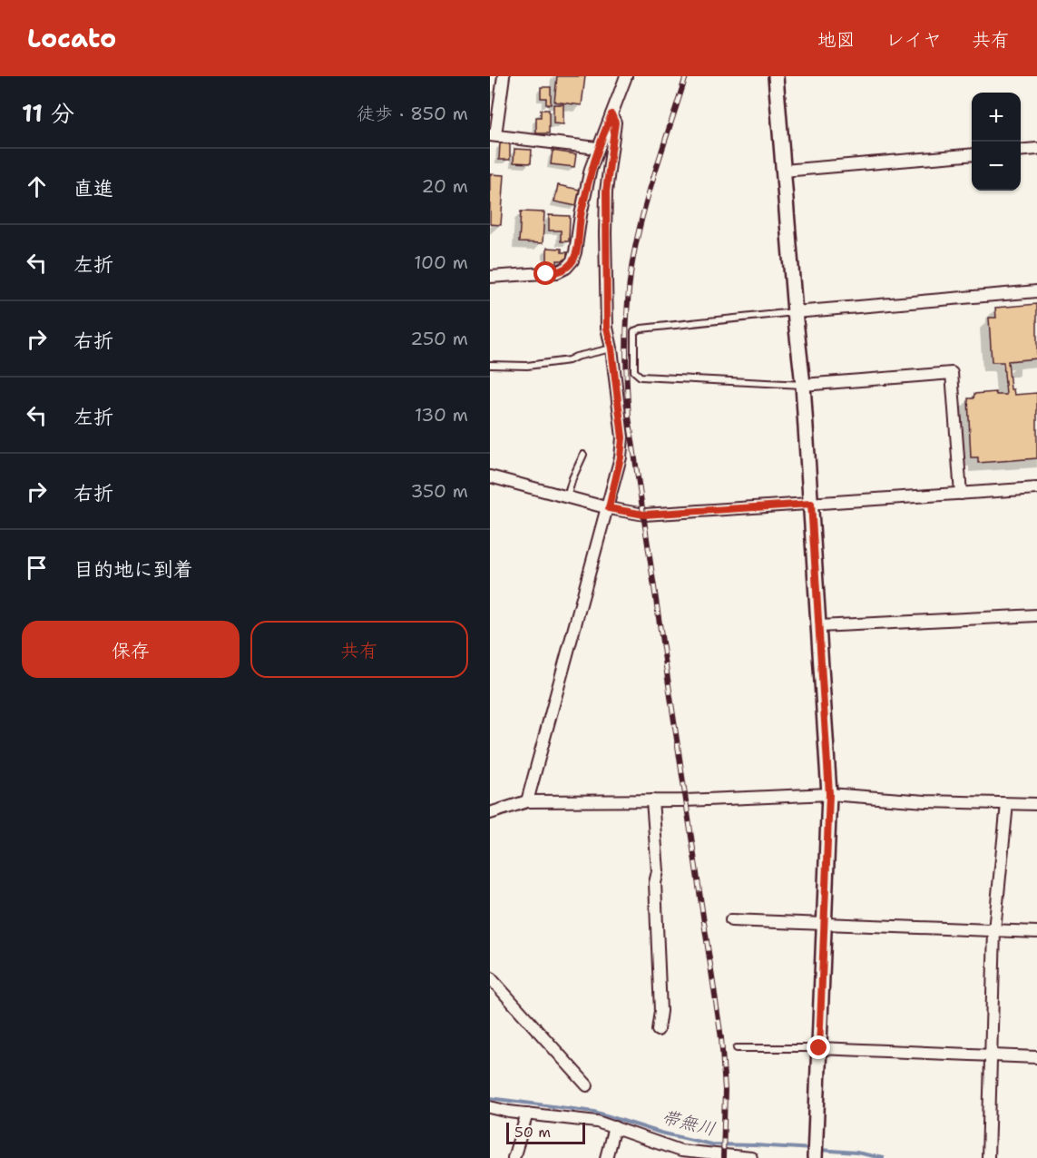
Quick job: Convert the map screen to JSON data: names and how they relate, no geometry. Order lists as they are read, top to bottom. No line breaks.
{"water":["帯無川"],"scale_bar":"50 m","page":{"header":"Locato","nav":["地図","レイヤ","共有"],"heading":["11 分","徒歩 · 850 m"],"map_buttons":["+","−"],"list":[["直進","20 m"],["左折","100 m"],["右折","250 m"],["左折","130 m"],["右折","350 m"],"目的地に到着"],"buttons":["保存","共有"],"scale":"50 m"}}
